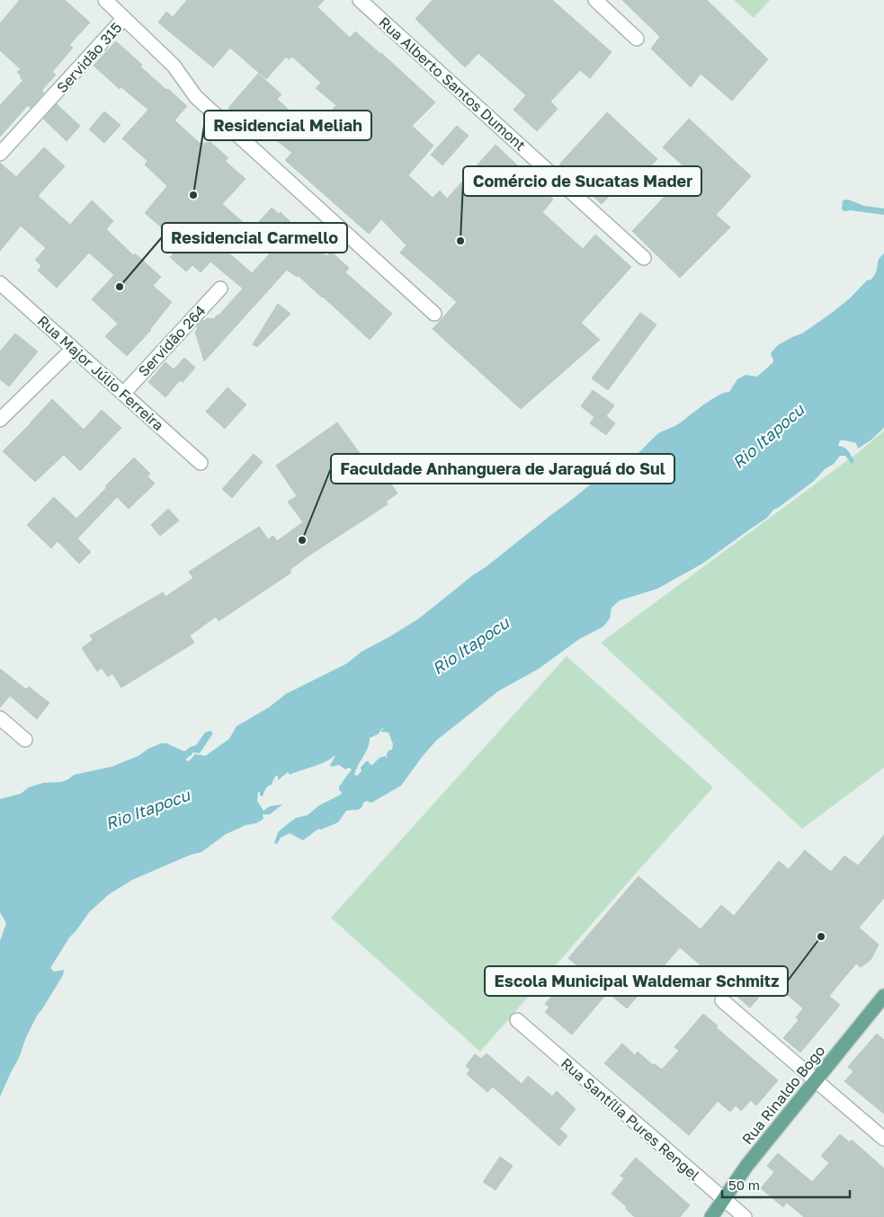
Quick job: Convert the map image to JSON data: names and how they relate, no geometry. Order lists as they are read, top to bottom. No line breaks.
{"streets":{"main road":["Rua Rinaldo Bogo"],"street":["Servidão 315","Rua Alberto Santos Dumont","Servidão 264","Rua Major Júlio Ferreira","Rua Santília Pures Rengel"]},"crossings":[["Servidão 264","Rua Major Júlio Ferreira"],["Rua Rinaldo Bogo","Rua Santília Pures Rengel"]],"water":["Rio Itapocu"],"places":["Residencial Meliah","Comércio de Sucatas Mader","Residencial Carmello","Faculdade Anhanguera de Jaraguá do Sul","Escola Municipal Waldemar Schmitz"],"scale_bar":"50 m"}
